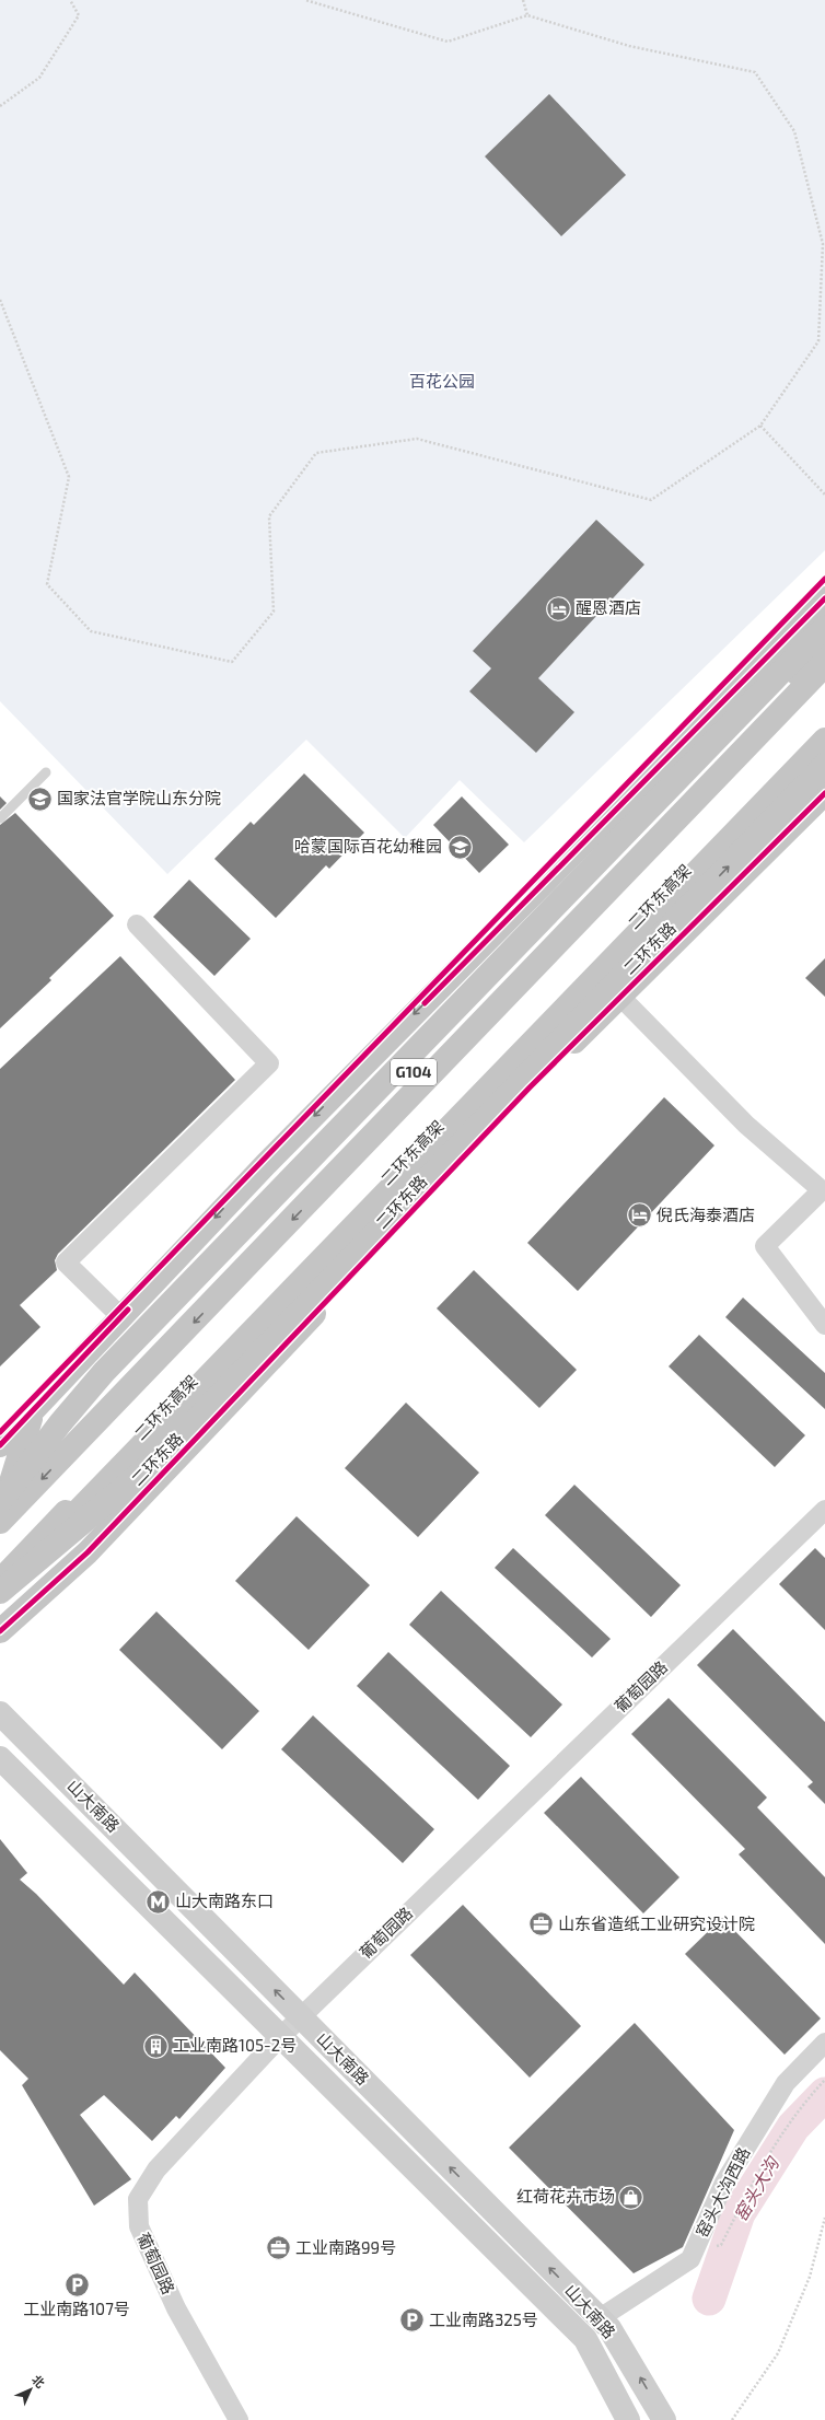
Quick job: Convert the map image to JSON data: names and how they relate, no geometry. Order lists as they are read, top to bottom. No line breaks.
{"streets":{"highway":["二环东高架","二环东路","G104"],"main road":["山大南路"],"street":["葡萄园路","窑头大沟西路"]},"crossings":[["葡萄园路","山大南路"],["山大南路","窑头大沟西路"]],"water":["窑头大沟"],"parks":["百花公园"],"places":{"hotel":["醒恩酒店","倪氏海泰酒店"],"school or university":["国家法官学院山东分院","哈蒙国际百花幼稚园"],"metro station":["山大南路东口"],"office":["山东省造纸工业研究设计院","工业南路99号"],"building":["工业南路105-2号"],"shop":["红荷花卉市场"],"parking":["工业南路107号","工业南路325号"]},"north":"top right"}
